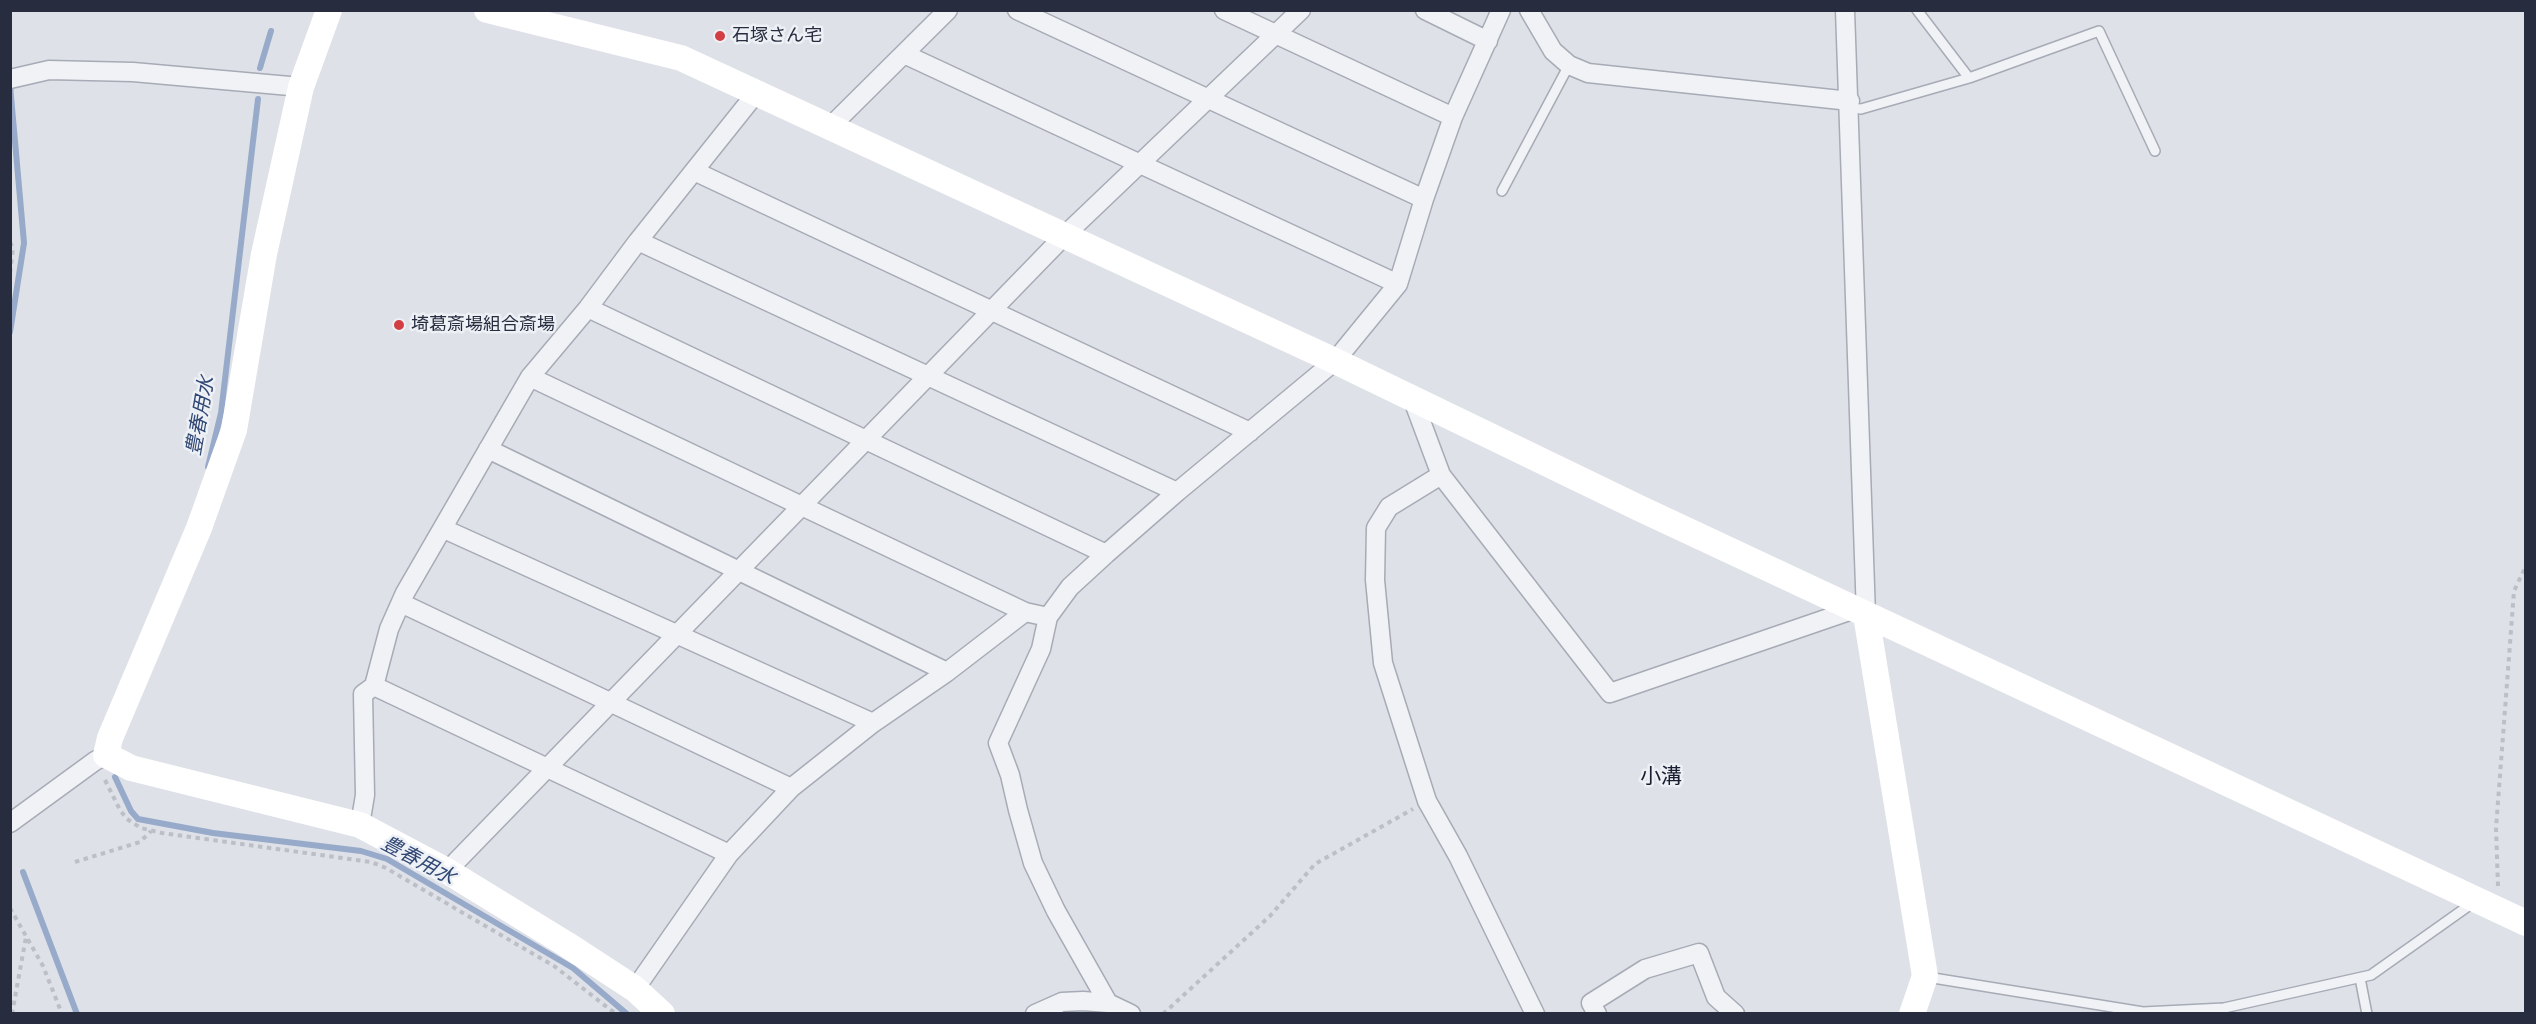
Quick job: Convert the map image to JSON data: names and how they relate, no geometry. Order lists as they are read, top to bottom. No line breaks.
{"districts":["小溝"],"water":["豊春用水"],"places":["石塚さん宅","埼葛斎場組合斎場"]}
